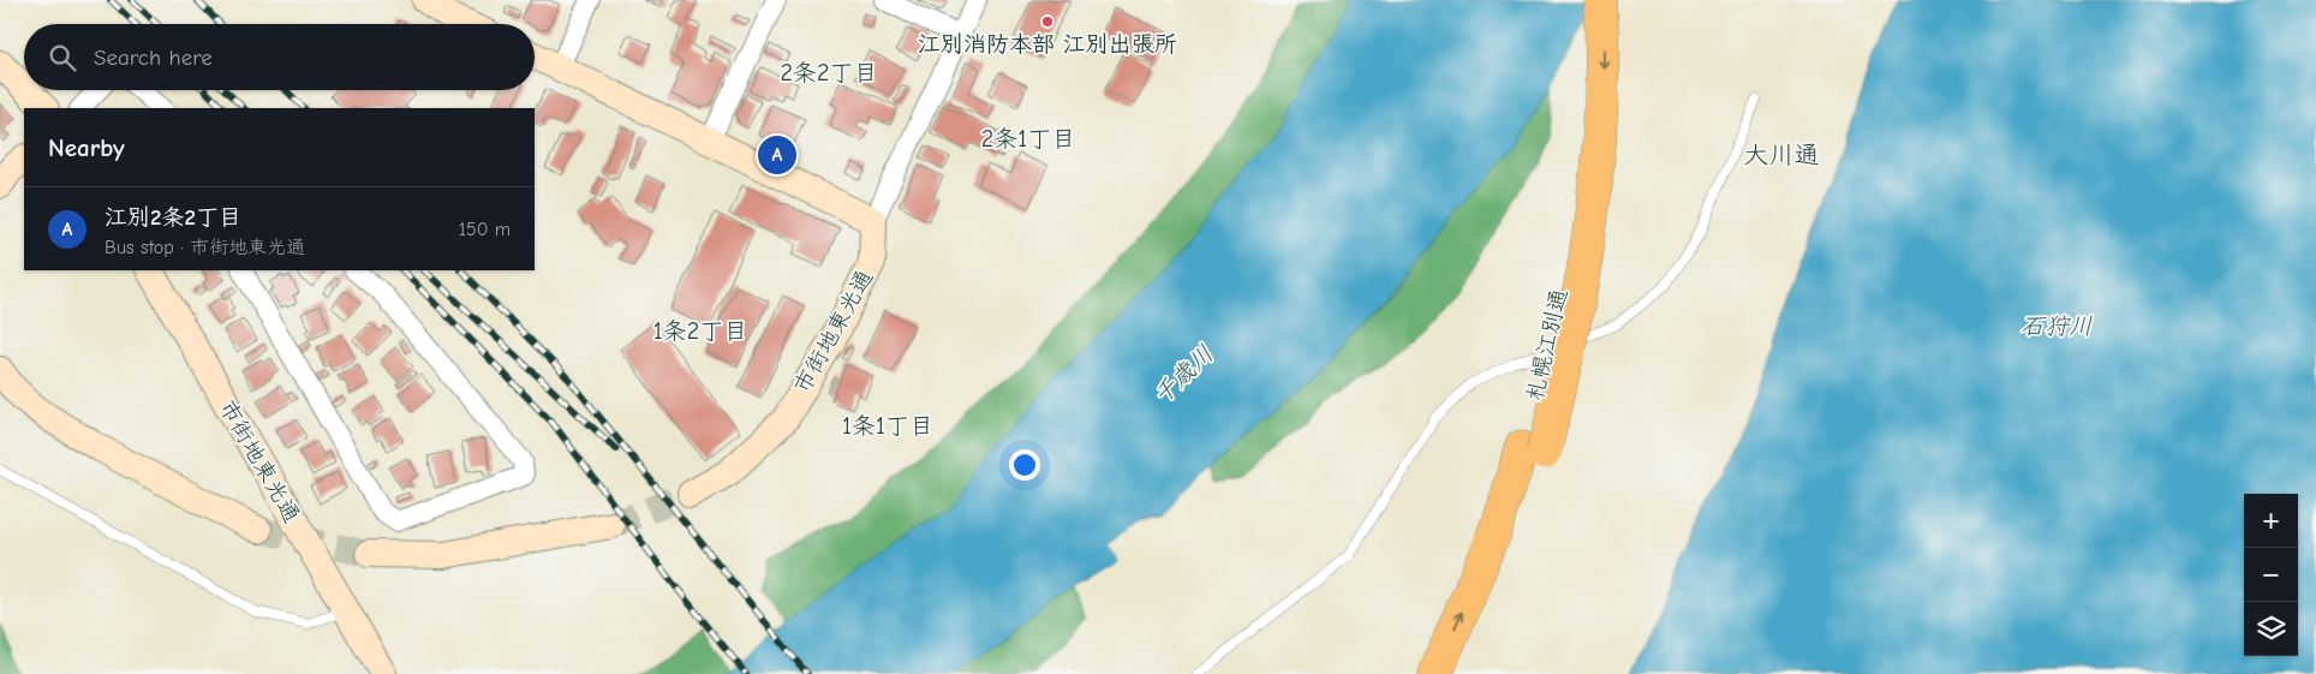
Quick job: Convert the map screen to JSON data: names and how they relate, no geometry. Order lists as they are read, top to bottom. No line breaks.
{"streets":{"highway":["札幌江別通"],"street":["市街地東光通"]},"districts":["2条2丁目","2条1丁目","大川通","1条2丁目","1条1丁目"],"water":["石狩川","千歳川"],"places":["江別消防本部 江別出張所"],"page":{"search":"Search here","heading":"Nearby","pins":"A","list":[{"mark":"A","name":"江別2条2丁目","note":"Bus stop · 市街地東光通","value":"150 m"}],"map_buttons":["+","−"]}}
